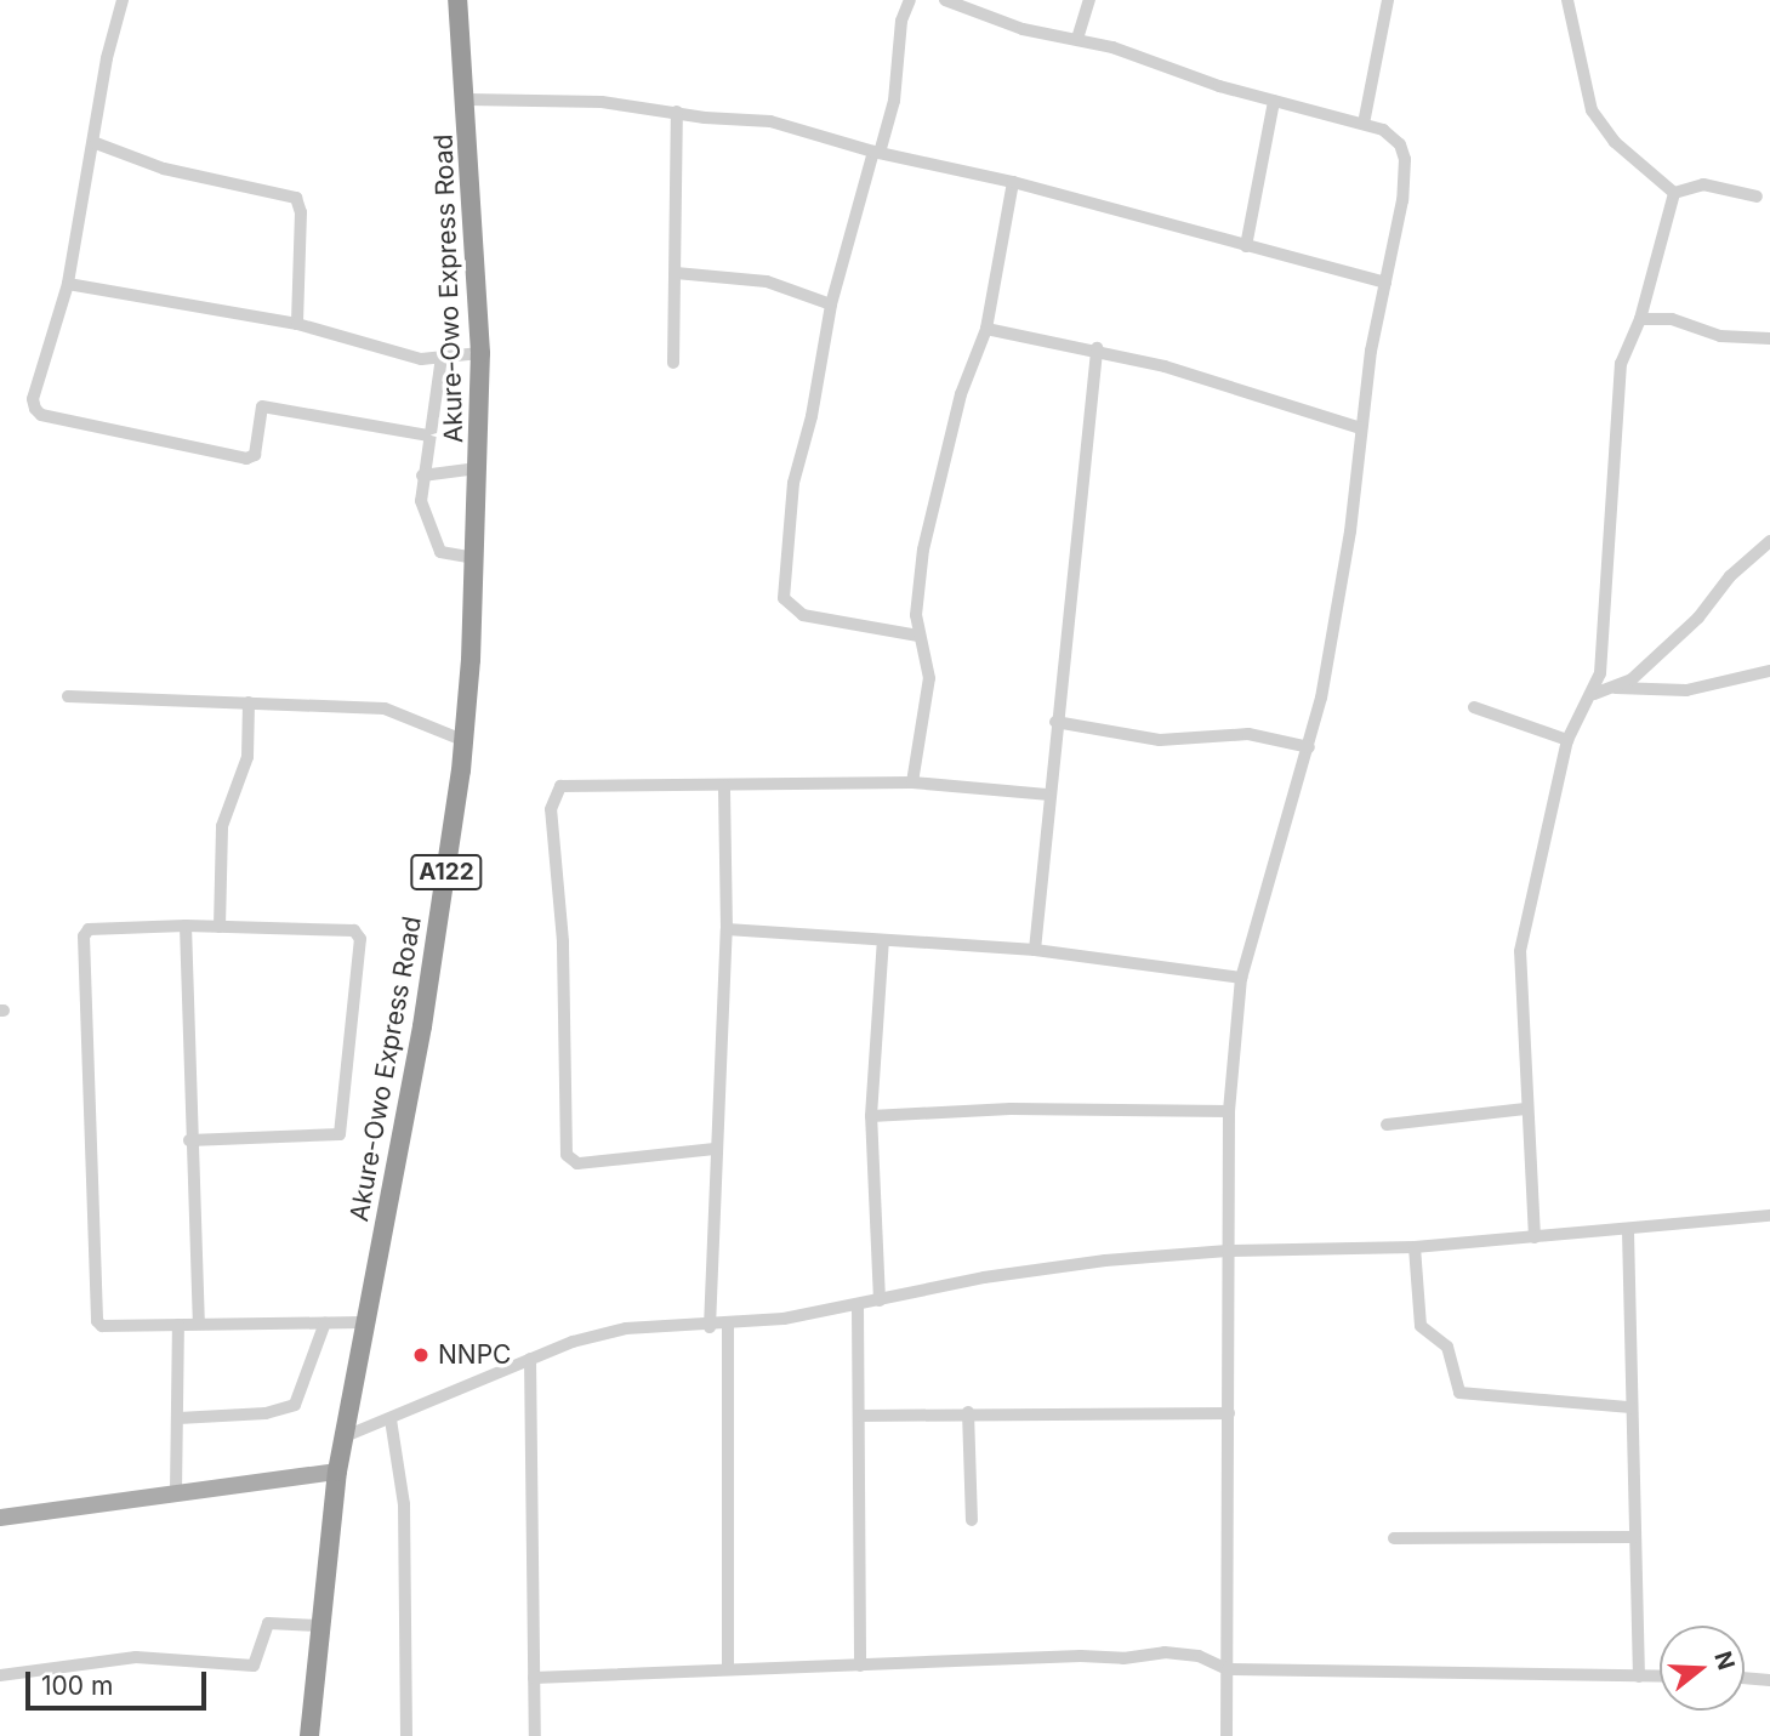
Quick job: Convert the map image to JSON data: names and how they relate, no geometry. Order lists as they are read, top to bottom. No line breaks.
{"streets":{"highway":["Akure-Owo Express Road","A122"]},"places":["NNPC"],"scale_bar":"100 m","north":"right"}
